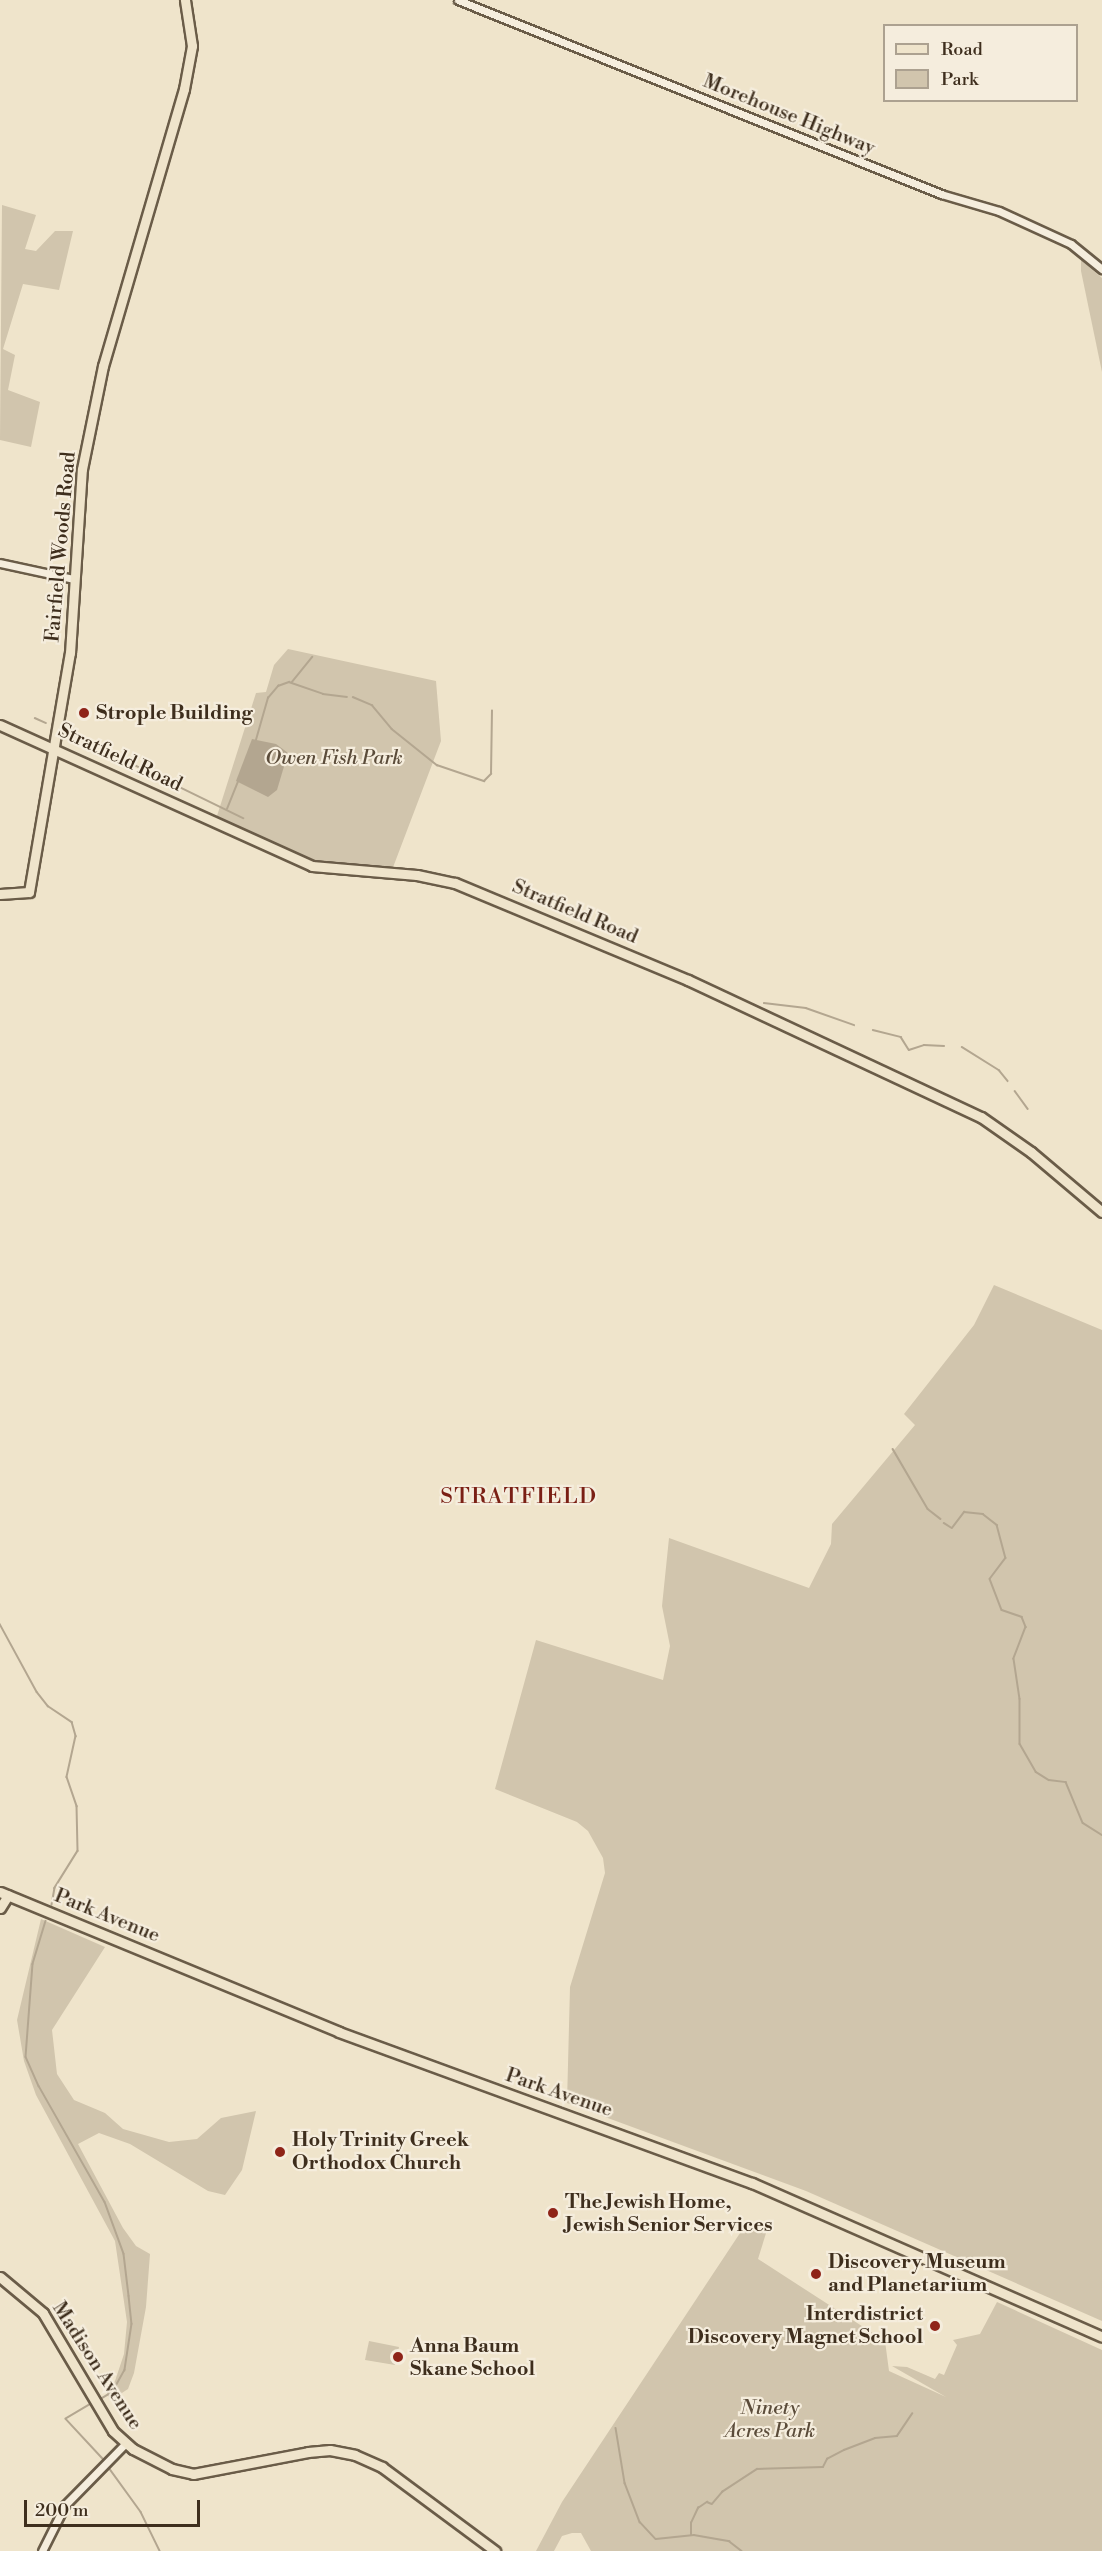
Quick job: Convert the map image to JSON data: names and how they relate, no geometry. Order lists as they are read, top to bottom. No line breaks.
{"streets":{"main road":["Fairfield Woods Road","Stratfield Road","Park Avenue","Madison Avenue"],"street":["Morehouse Highway"]},"crossings":[["Fairfield Woods Road","Stratfield Road"]],"districts":["STRATFIELD"],"parks":["Owen Fish Park","Ninety Acres Park"],"places":["Strople Building","Holy Trinity Greek Orthodox Church","The Jewish Home, Jewish Senior Services","Discovery Museum and Planetarium","Interdistrict Discovery Magnet School","Anna Baum Skane School"],"legend":["Road","Park"],"scale_bar":"200 m"}
